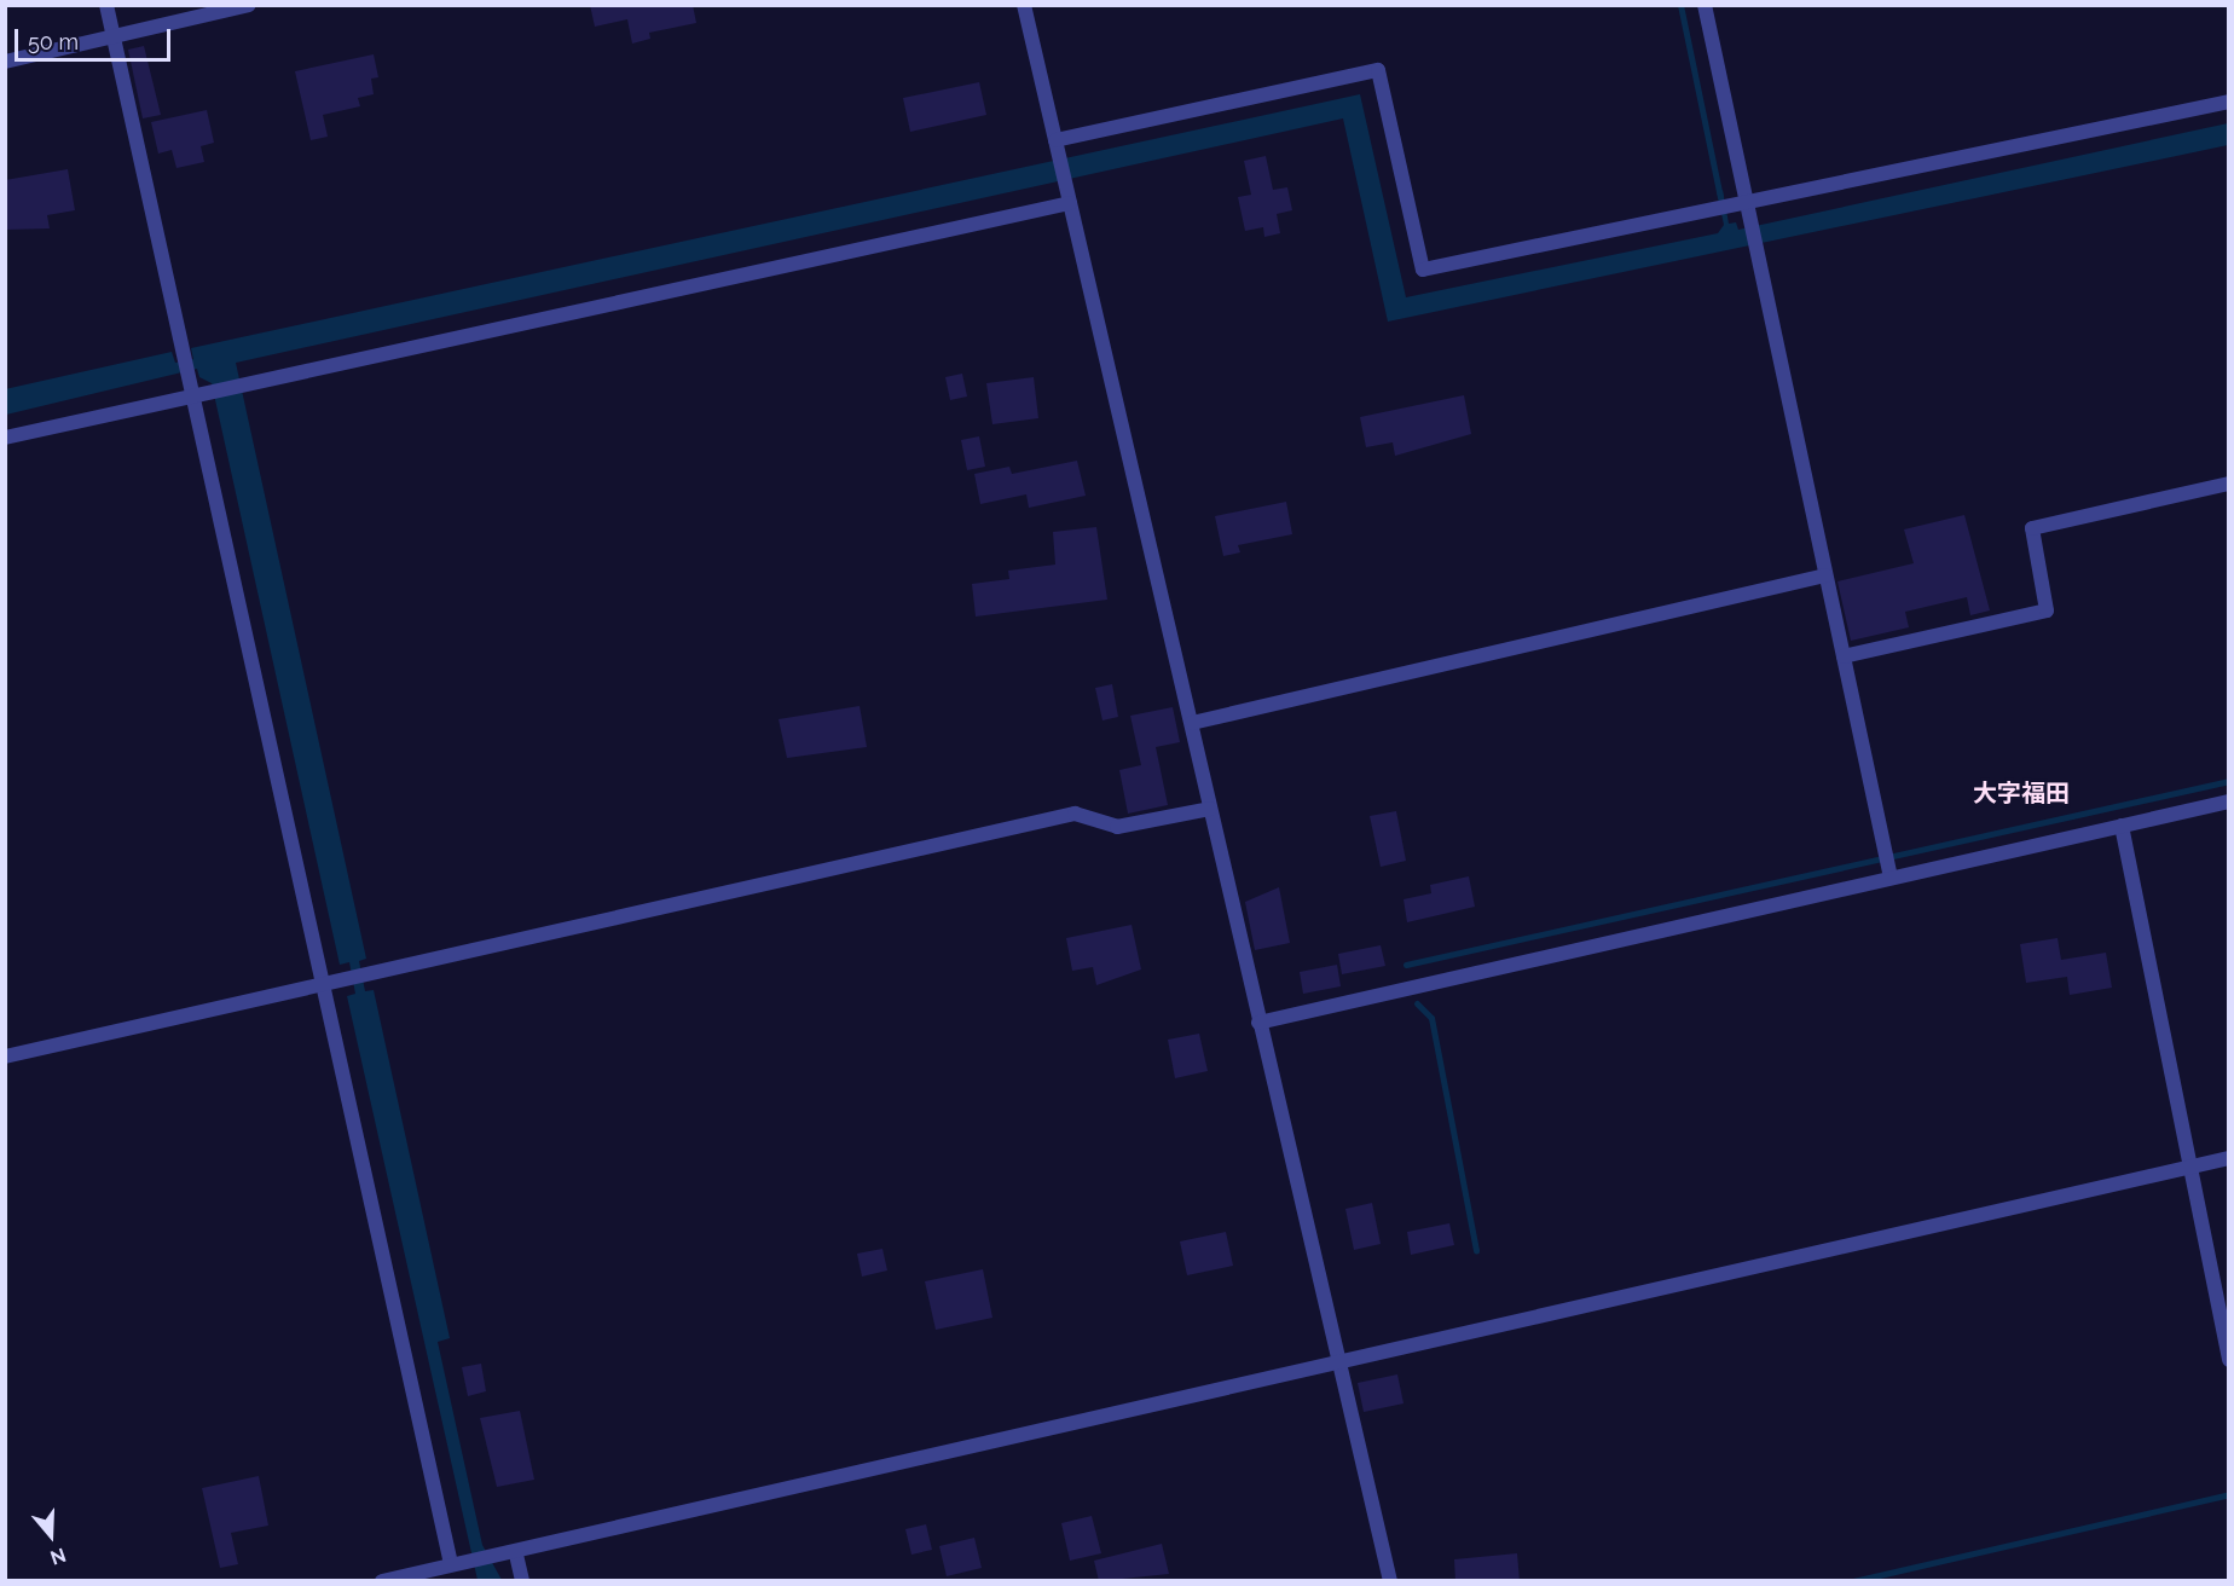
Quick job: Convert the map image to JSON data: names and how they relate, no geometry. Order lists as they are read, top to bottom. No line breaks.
{"districts":["大字福田"],"scale_bar":"50 m","north":"bottom"}
